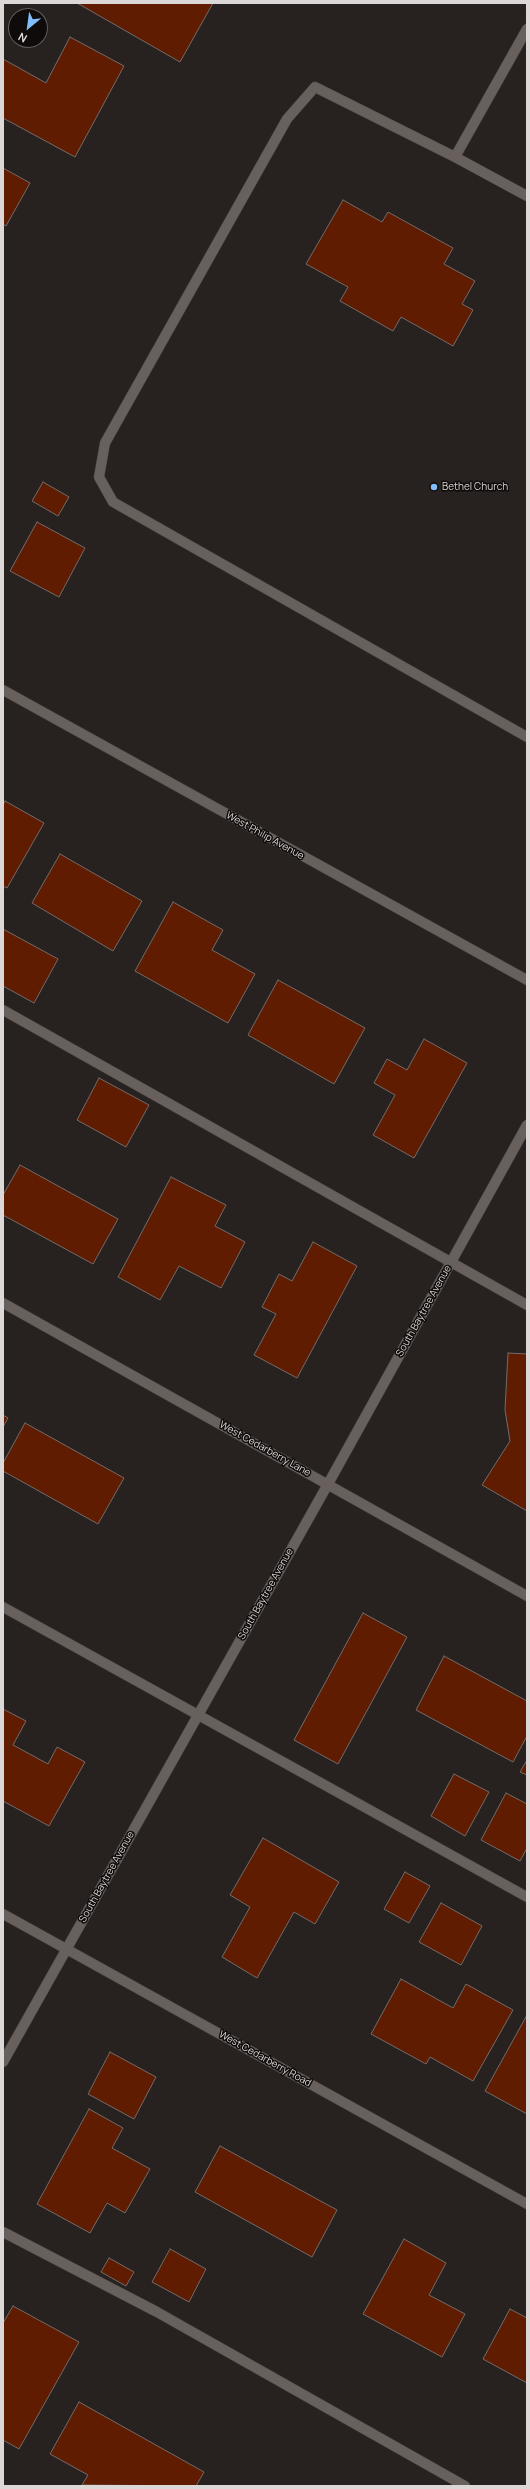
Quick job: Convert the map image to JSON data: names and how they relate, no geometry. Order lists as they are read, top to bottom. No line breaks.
{"streets":{"street":["West Philip Avenue","South Baytree Avenue","West Cedarberry Lane","West Cedarberry Road"]},"crossings":[["South Baytree Avenue","West Cedarberry Lane"],["South Baytree Avenue","West Cedarberry Road"]],"places":["Bethel Church"],"north":"bottom left"}
